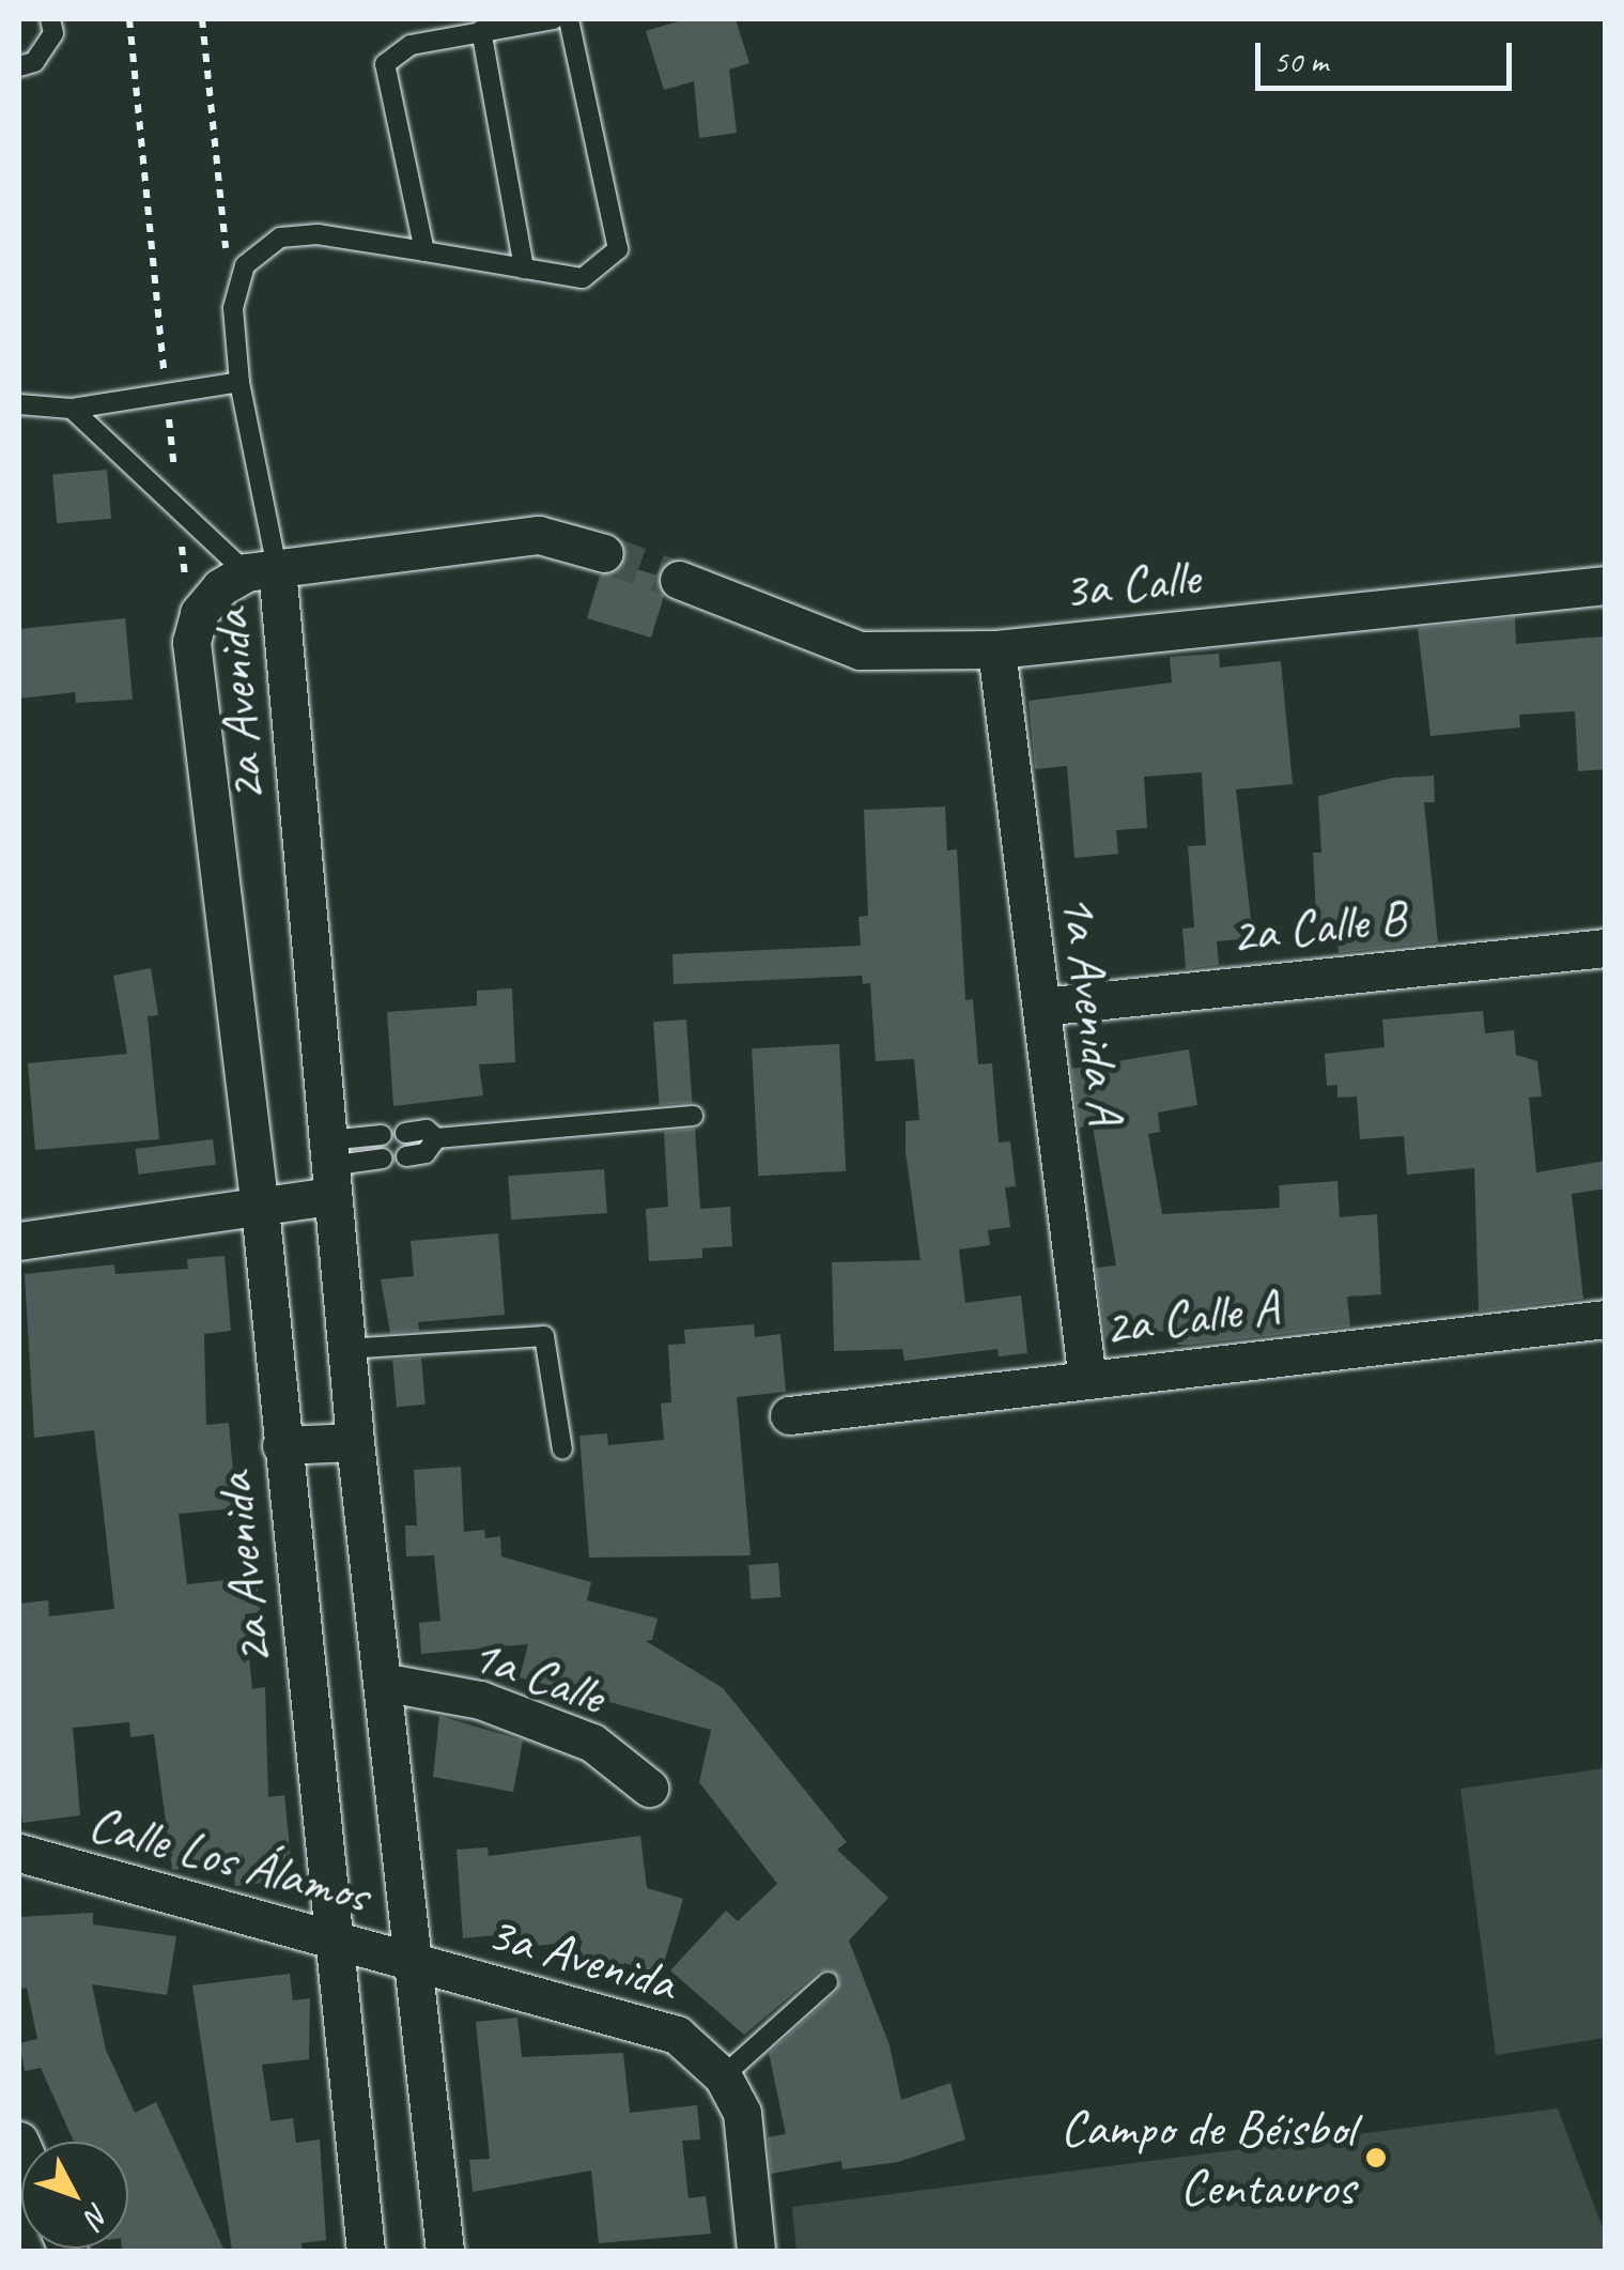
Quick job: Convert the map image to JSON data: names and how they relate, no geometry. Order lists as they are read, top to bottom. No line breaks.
{"streets":{"street":["3a Calle","2a Avenida","2a Calle B","1a Avenida A","2a Calle A","1a Calle","Calle Los Álamos","3a Avenida"]},"crossings":[["3a Calle","1a Avenida A"],["2a Avenida","1a Calle"],["2a Avenida","Calle Los Álamos"],["2a Avenida","3a Avenida"],["2a Calle B","1a Avenida A"],["1a Avenida A","2a Calle A"],["Calle Los Álamos","3a Avenida"]],"places":["Campo de Béisbol Centauros"],"scale_bar":"50 m","north":"bottom right"}
